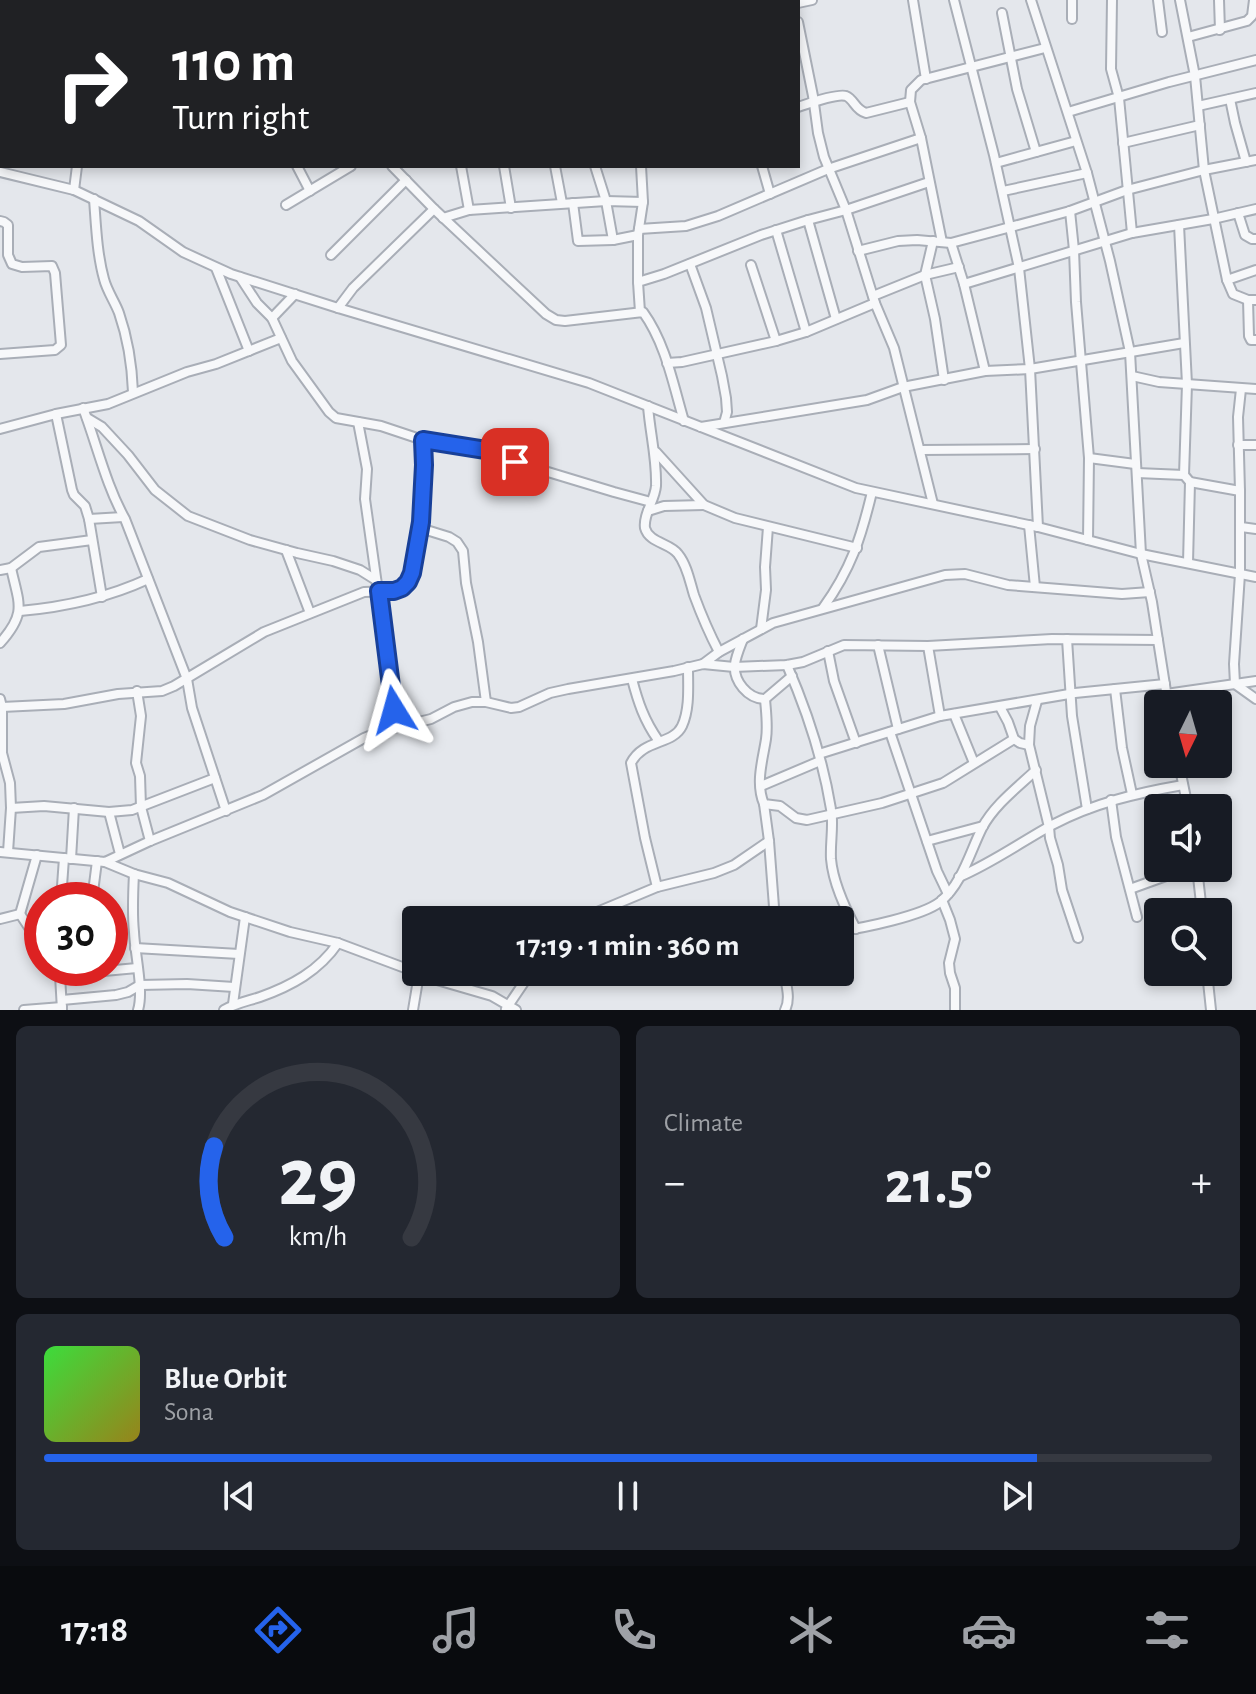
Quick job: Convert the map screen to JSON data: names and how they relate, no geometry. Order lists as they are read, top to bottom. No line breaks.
{"north":"bottom","page":{"turn":["110 m","Turn right"],"limit":"30","trip":"17:19 · 1 min · 360 m","tile":"Climate","heat":["−","21.5°","+"],"song":["Blue Orbit","Sona"],"tabs":"17:18","gauge":["29","km/h"]}}
